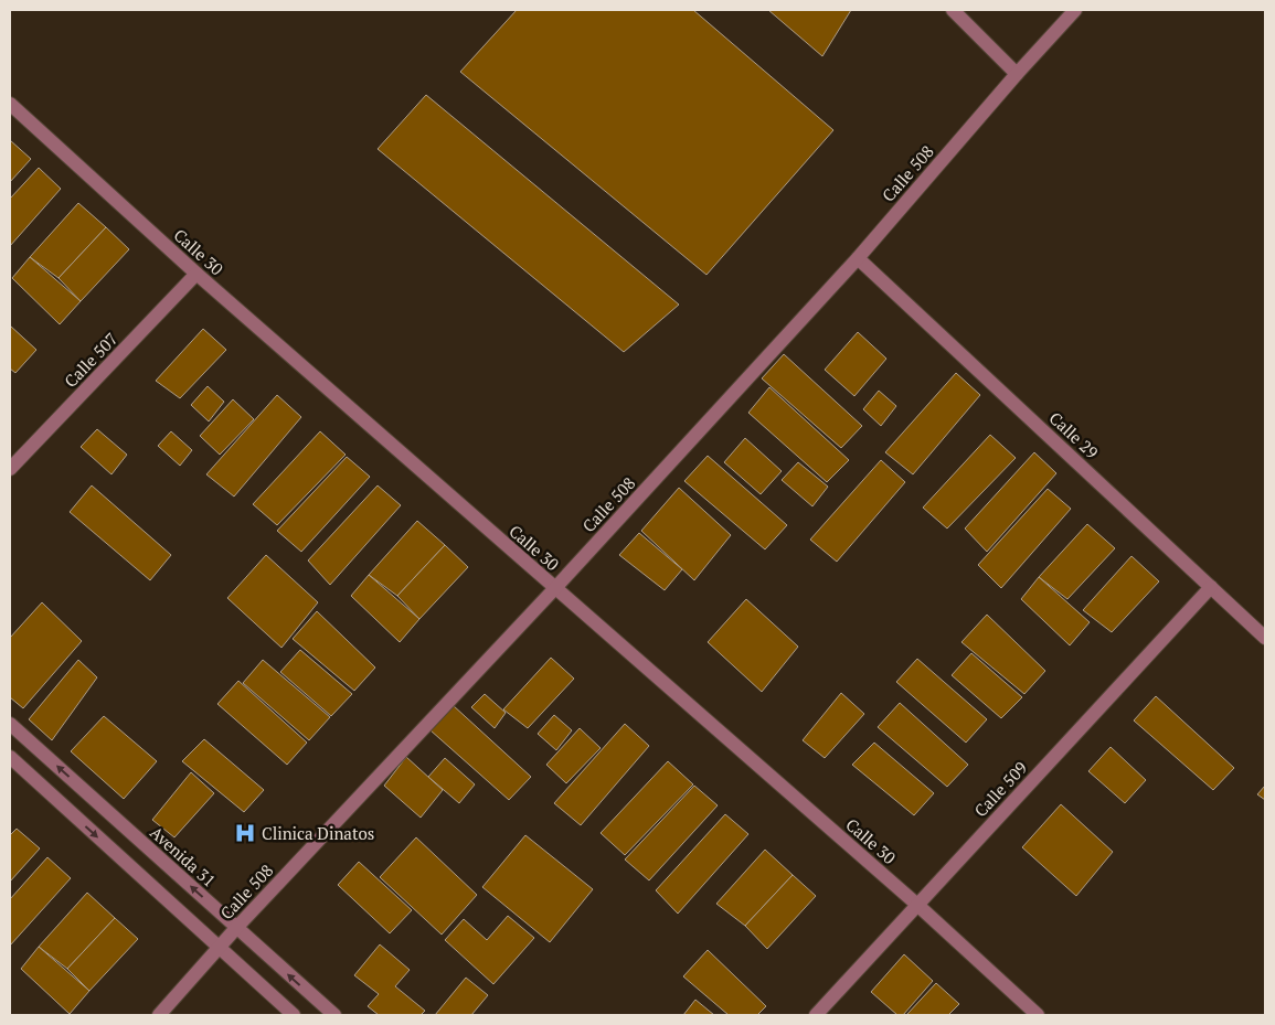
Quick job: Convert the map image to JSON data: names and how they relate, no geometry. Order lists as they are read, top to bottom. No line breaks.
{"streets":{"street":["Calle 508","Calle 30","Calle 507","Calle 29","Calle 509","Avenida 31"]},"crossings":[["Calle 508","Calle 30"],["Calle 508","Calle 29"],["Calle 508","Avenida 31"],["Calle 30","Calle 507"],["Calle 30","Calle 509"],["Calle 29","Calle 509"]],"places":{"hospital":["Clinica Dinatos"]}}
